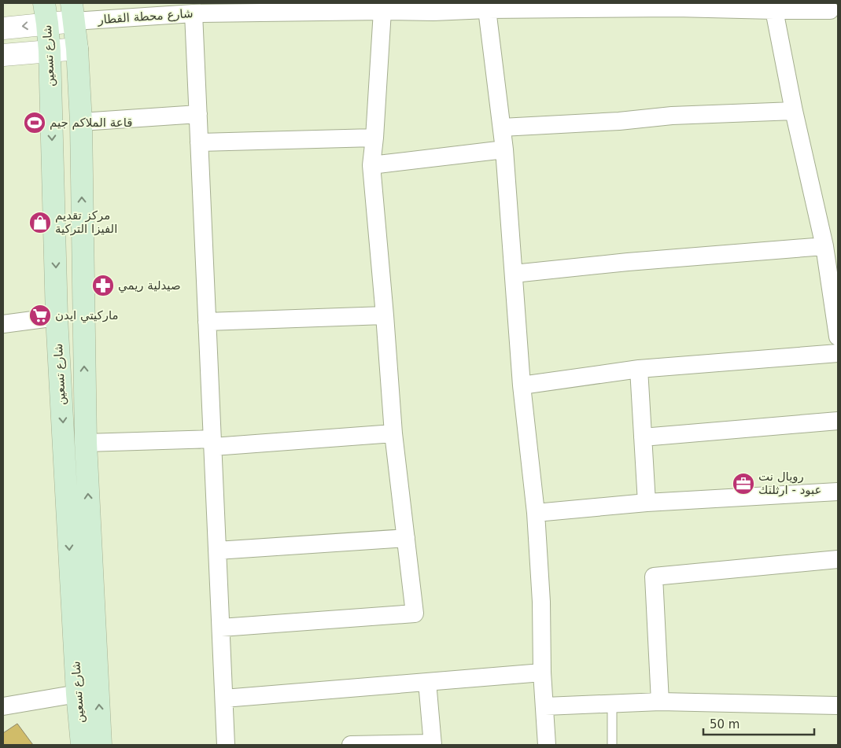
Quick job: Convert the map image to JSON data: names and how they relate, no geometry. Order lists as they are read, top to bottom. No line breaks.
{"streets":{"main road":["شارع تسعين"],"street":["شارع محطة القطار"]},"crossings":[["شارع محطة القطار","شارع تسعين"]],"places":{"sports":["قاعة الملاكم جيم"],"shop":["مركز تقديم الفيزا التركية"],"pharmacy":["صيدلية ريمي"],"supermarket":["ماركيتي ايدن"],"office":["رويال نت عبود - ارثلنك"]},"scale_bar":"50 m"}
